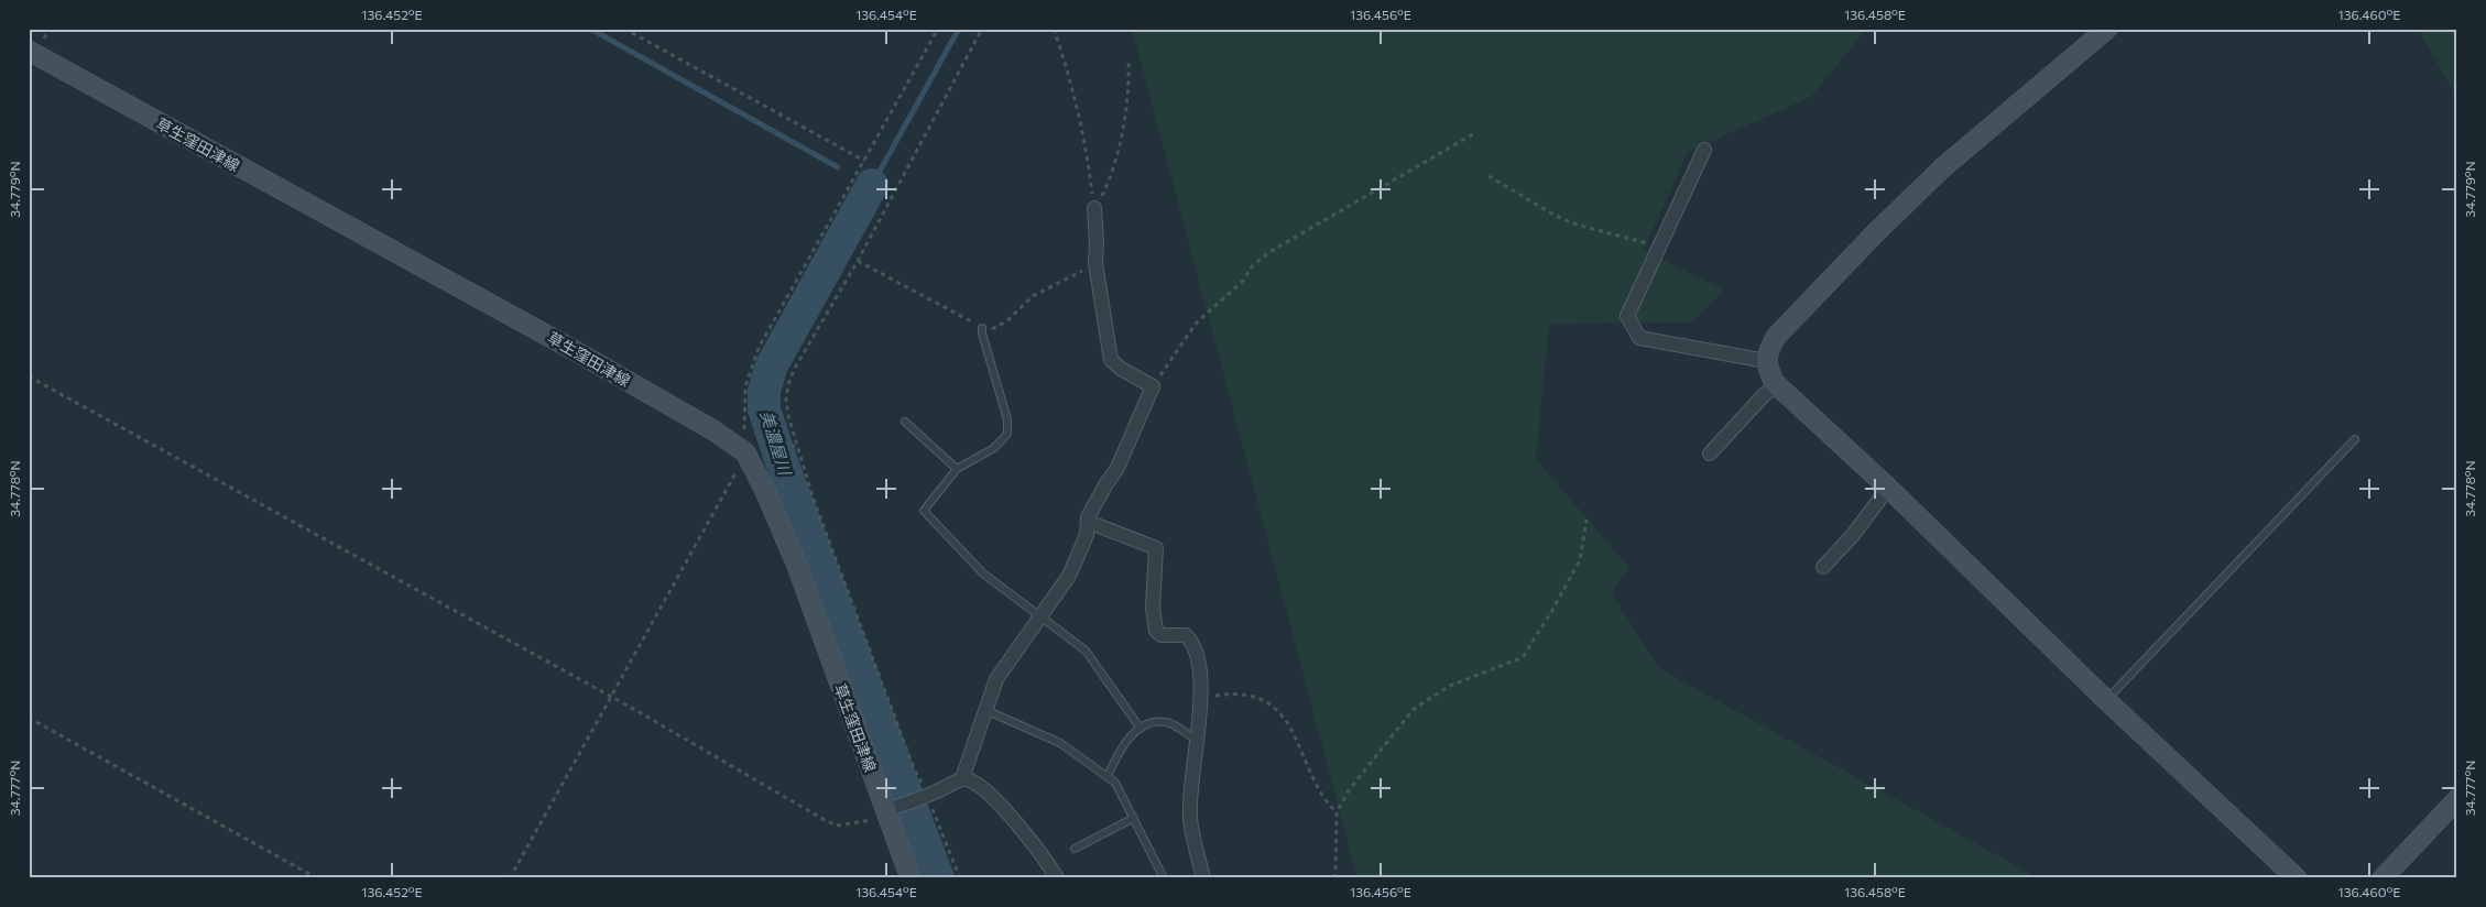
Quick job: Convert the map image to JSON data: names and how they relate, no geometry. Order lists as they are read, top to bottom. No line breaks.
{"streets":{"street":["草生窪田津線"]},"water":["美濃屋川"],"coordinates":["136.452°E","136.454°E","136.456°E","136.458°E","136.460°E","34.779°N","34.778°N","34.777°N"]}
